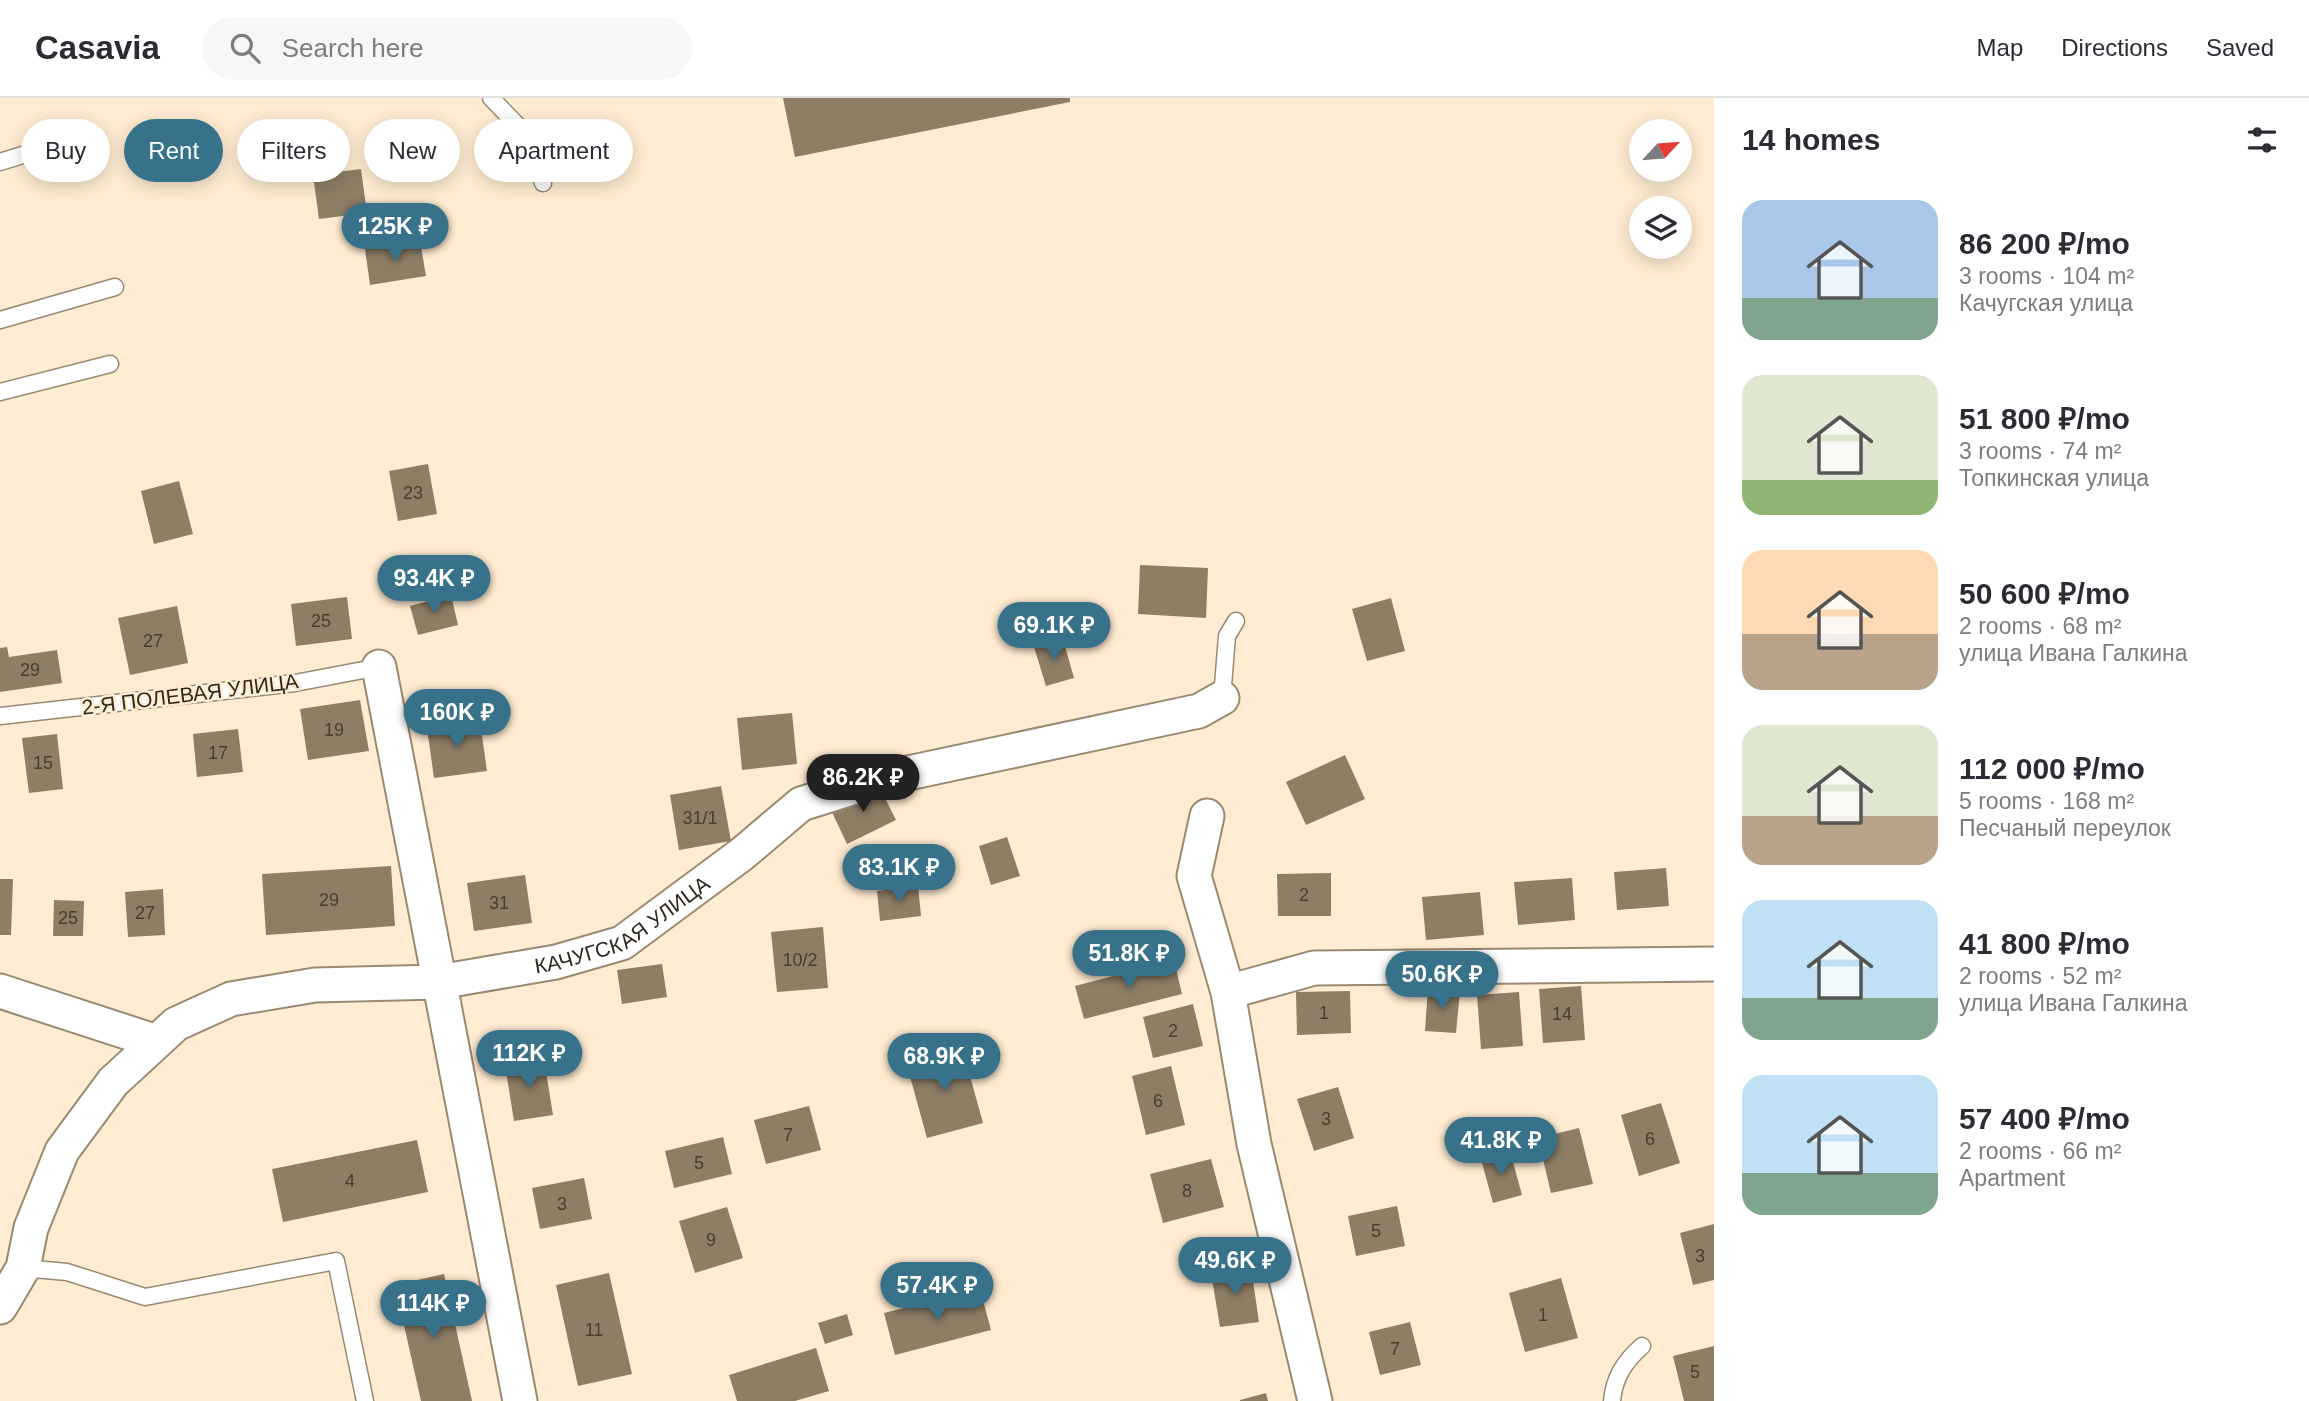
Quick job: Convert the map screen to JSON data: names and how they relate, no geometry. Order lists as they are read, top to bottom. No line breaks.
{"streets":{"street":["КАЧУГСКАЯ УЛИЦА"],"lane":["2-Я ПОЛЕВАЯ УЛИЦА"]},"house_numbers":["23","25","27","29","19","17","15","31/1","2","29","31","27","25","10/2","1","14","2","6","3","7","6","5","4","8","3","5","9","3","1","11","7","5"],"north":"top right","page":{"header":"Casavia","search":"Search here","nav":["Map","Directions","Saved"],"heading":"14 homes","chip":["Buy","Rent","Filters","New","Apartment"],"list":[{"name":"86 200 ₽/mo","note":"3 rooms · 104 m² · Качугская улица"},{"name":"51 800 ₽/mo","note":"3 rooms · 74 m² · Топкинская улица"},{"name":"50 600 ₽/mo","note":"2 rooms · 68 m² · улица Ивана Галкина"},{"name":"112 000 ₽/mo","note":"5 rooms · 168 m² · Песчаный переулок"},{"name":"41 800 ₽/mo","note":"2 rooms · 52 m² · улица Ивана Галкина"},{"name":"57 400 ₽/mo","note":"2 rooms · 66 m² · Apartment"}],"price":["125K ₽","93.4K ₽","69.1K ₽","160K ₽","86.2K ₽","83.1K ₽","51.8K ₽","50.6K ₽","112K ₽","68.9K ₽","41.8K ₽","49.6K ₽","57.4K ₽","114K ₽"]}}
